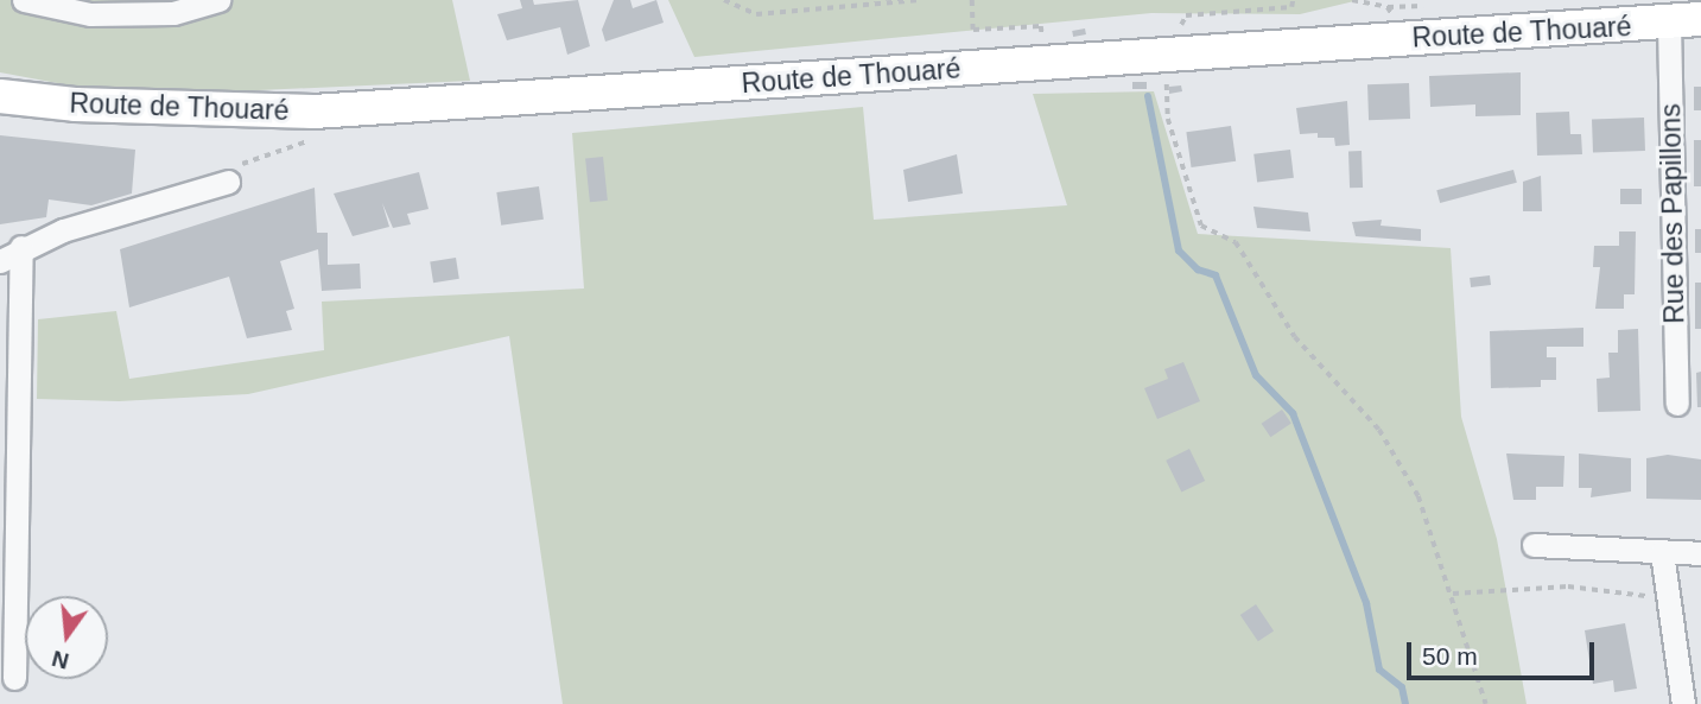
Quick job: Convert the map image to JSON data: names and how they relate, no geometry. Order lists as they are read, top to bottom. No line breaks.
{"streets":{"street":["Route de Thouaré","Rue des Papillons"]},"crossings":[["Route de Thouaré","Rue des Papillons"]],"scale_bar":"50 m","north":"bottom"}
